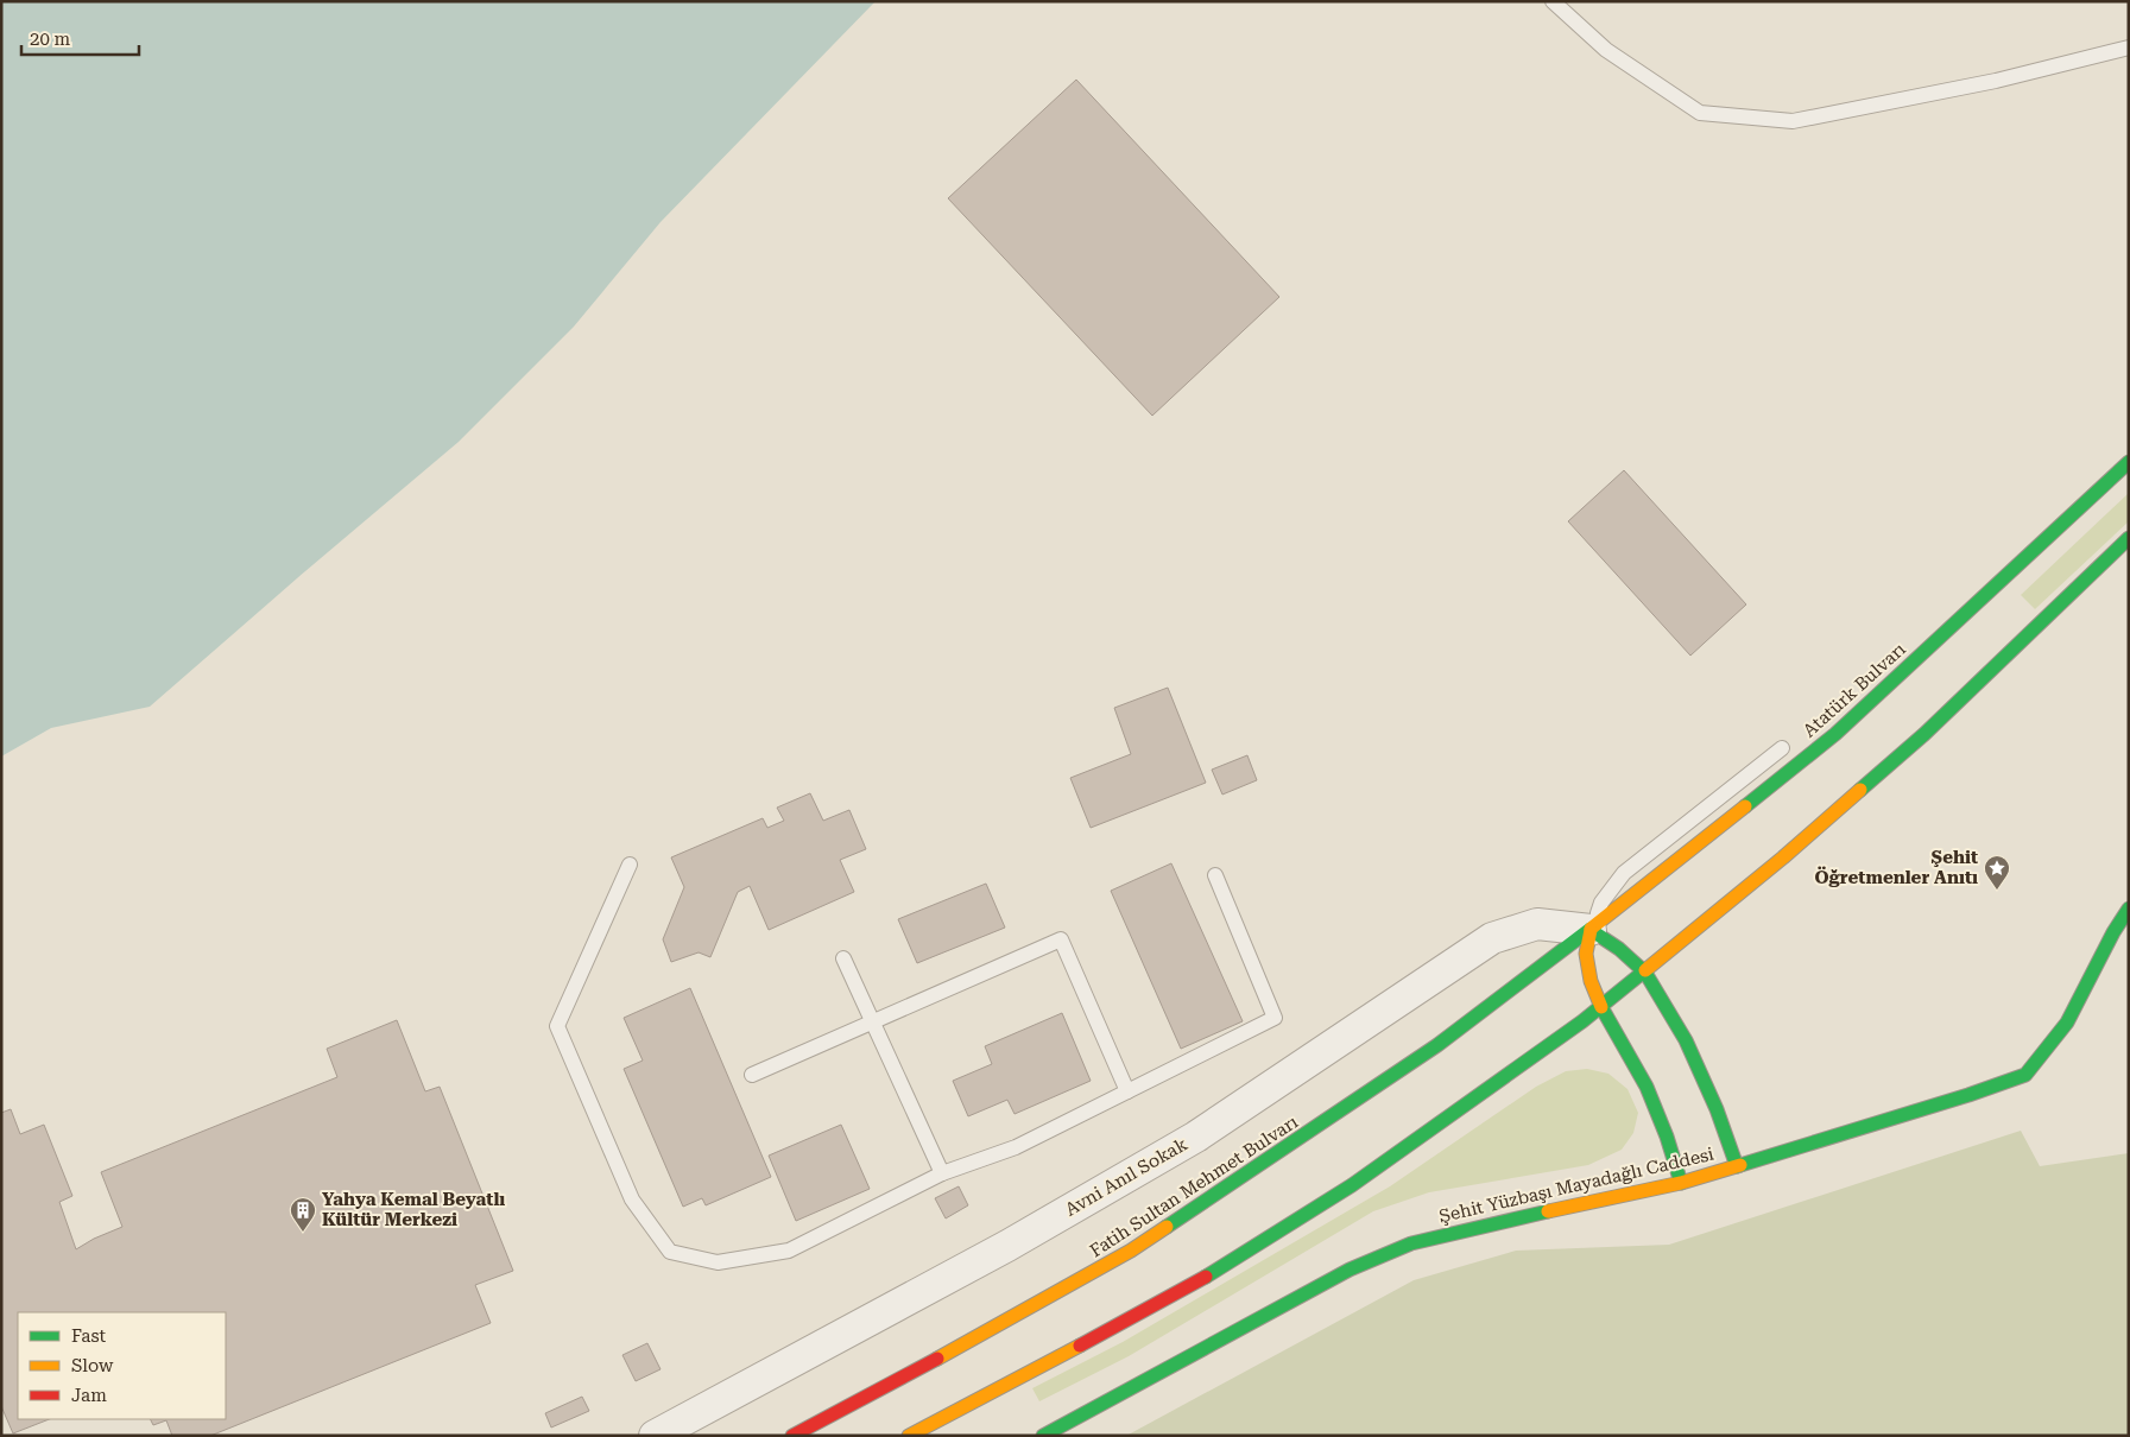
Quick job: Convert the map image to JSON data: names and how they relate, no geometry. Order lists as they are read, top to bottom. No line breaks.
{"streets":{"main road":["Atatürk Bulvarı","Şehit Yüzbaşı Mayadağlı Caddesi","Fatih Sultan Mehmet Bulvarı"],"street":["Avni Anıl Sokak"]},"crossings":[["Atatürk Bulvarı","Avni Anıl Sokak"],["Atatürk Bulvarı","Fatih Sultan Mehmet Bulvarı"],["Avni Anıl Sokak","Fatih Sultan Mehmet Bulvarı"]],"places":{"place":["Şehit Öğretmenler Anıtı"],"building":["Yahya Kemal Beyatlı Kültür Merkezi"]},"legend":["Fast","Slow","Jam"],"scale_bar":"20 m"}
